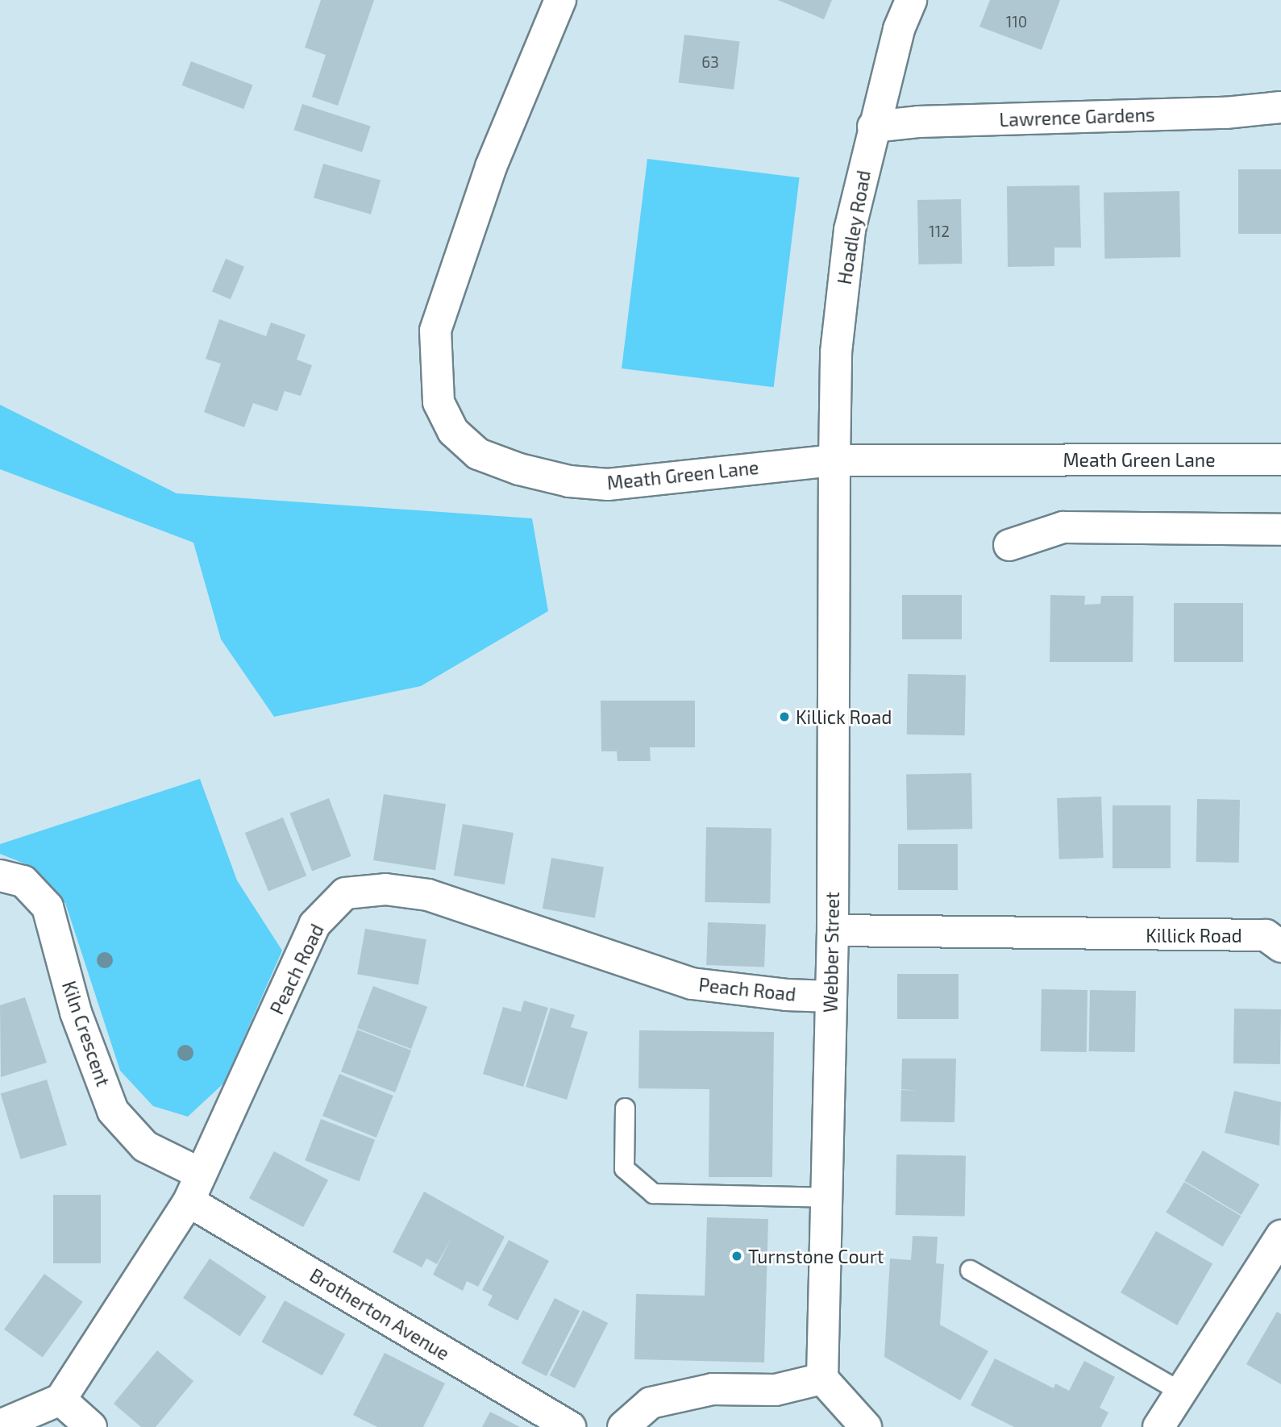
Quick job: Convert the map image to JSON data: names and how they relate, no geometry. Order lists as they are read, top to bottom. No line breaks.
{"streets":{"street":["Lawrence Gardens","Hoadley Road","Meath Green Lane","Killick Road","Webber Street","Peach Road","Kiln Crescent","Brotherton Avenue"]},"crossings":[["Lawrence Gardens","Hoadley Road"],["Hoadley Road","Meath Green Lane"],["Hoadley Road","Webber Street"],["Meath Green Lane","Webber Street"],["Killick Road","Webber Street"],["Webber Street","Peach Road"],["Peach Road","Kiln Crescent"],["Peach Road","Brotherton Avenue"]],"places":["Killick Road","Turnstone Court"],"house_numbers":["110","63","112"]}
